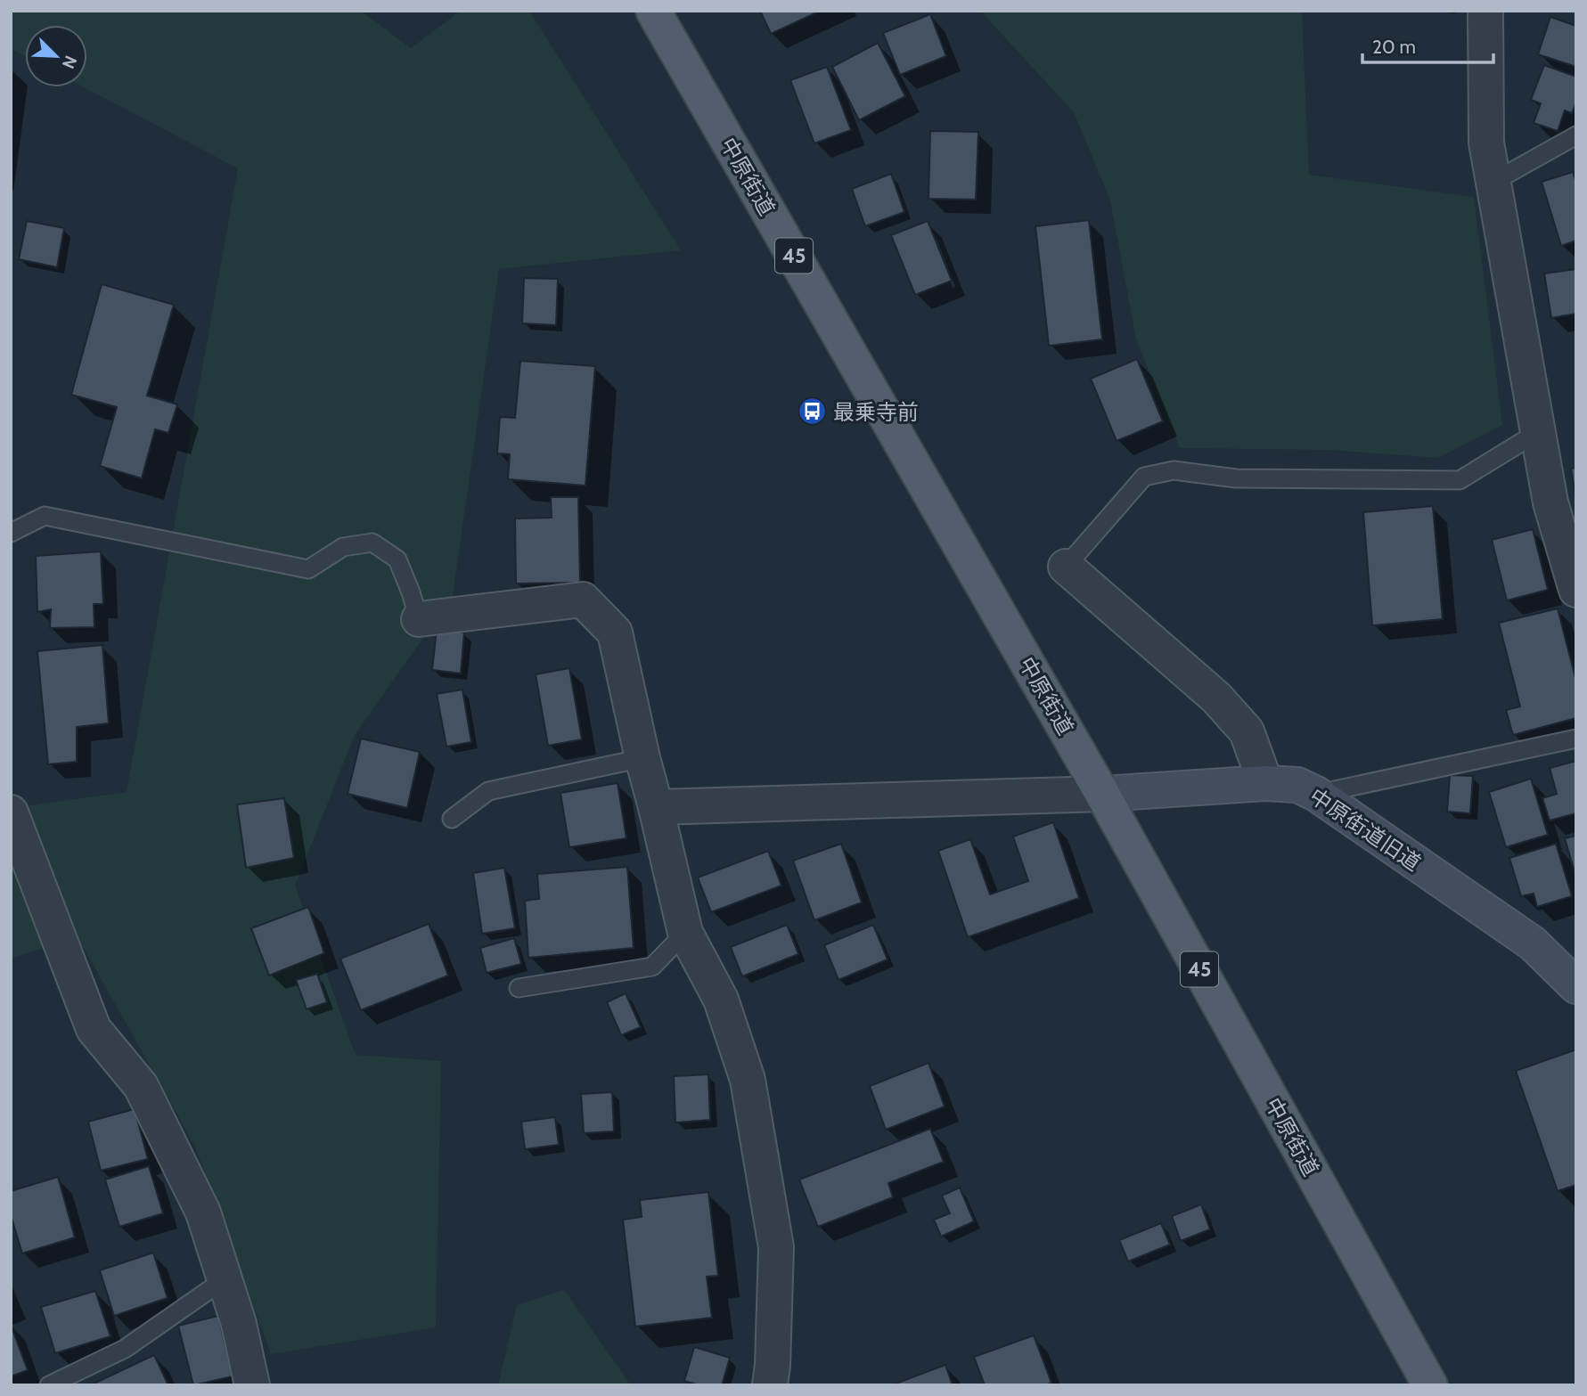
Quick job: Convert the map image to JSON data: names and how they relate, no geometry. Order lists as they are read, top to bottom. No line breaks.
{"streets":{"main road":["中原街道","45"],"street":["中原街道旧道"]},"crossings":[["中原街道","中原街道旧道"]],"places":{"bus stop":["最乗寺前"]},"scale_bar":"20 m","north":"bottom right"}
